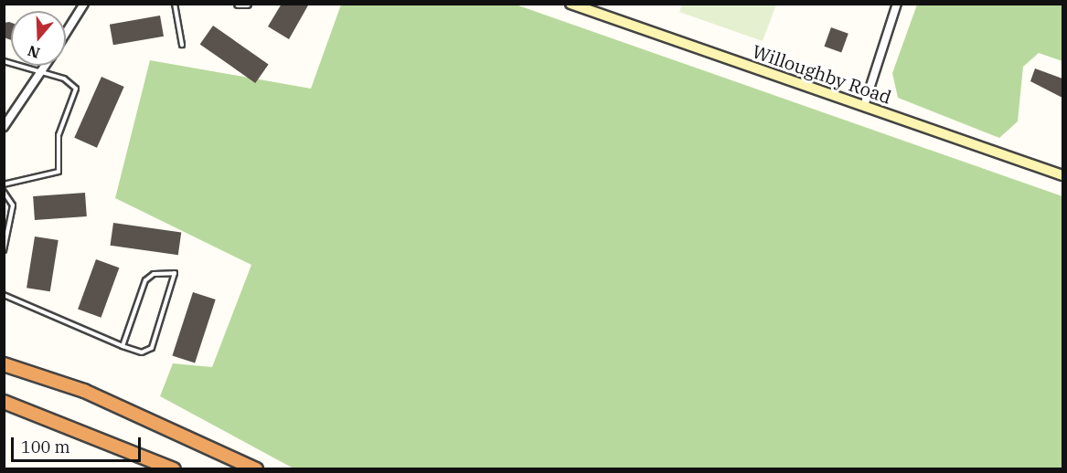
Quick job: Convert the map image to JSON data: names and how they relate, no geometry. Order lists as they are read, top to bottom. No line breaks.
{"streets":{"street":["Willoughby Road"]},"scale_bar":"100 m","north":"bottom"}
